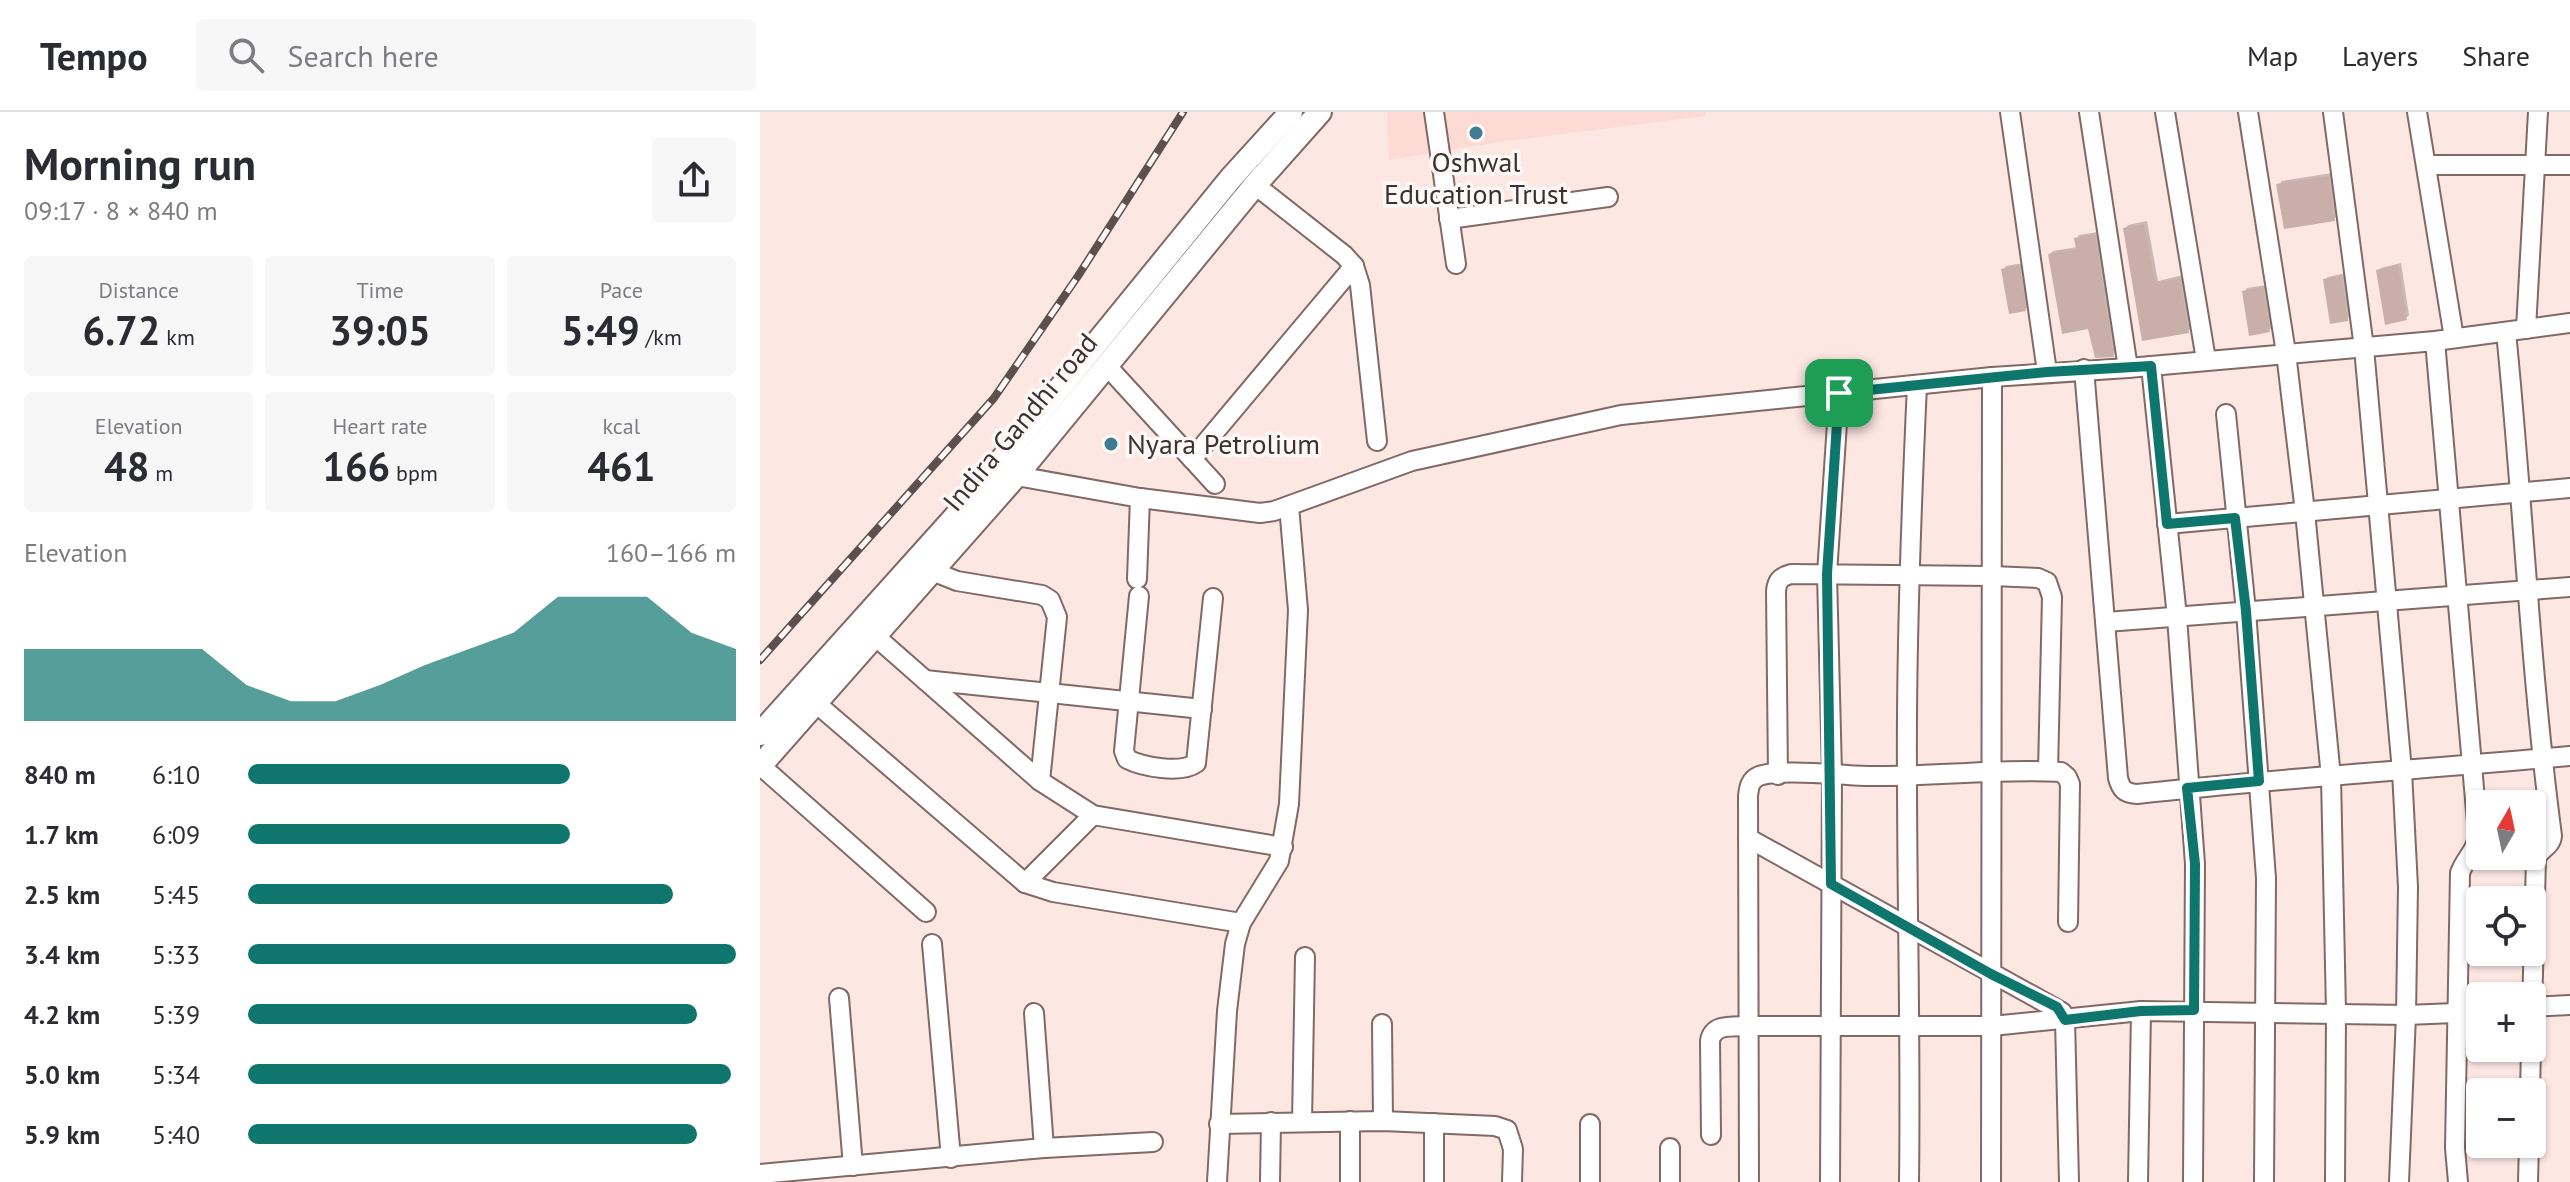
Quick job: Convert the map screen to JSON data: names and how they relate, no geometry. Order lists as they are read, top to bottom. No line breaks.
{"streets":{"main road":["Indira Gandhi road"]},"places":["Oshwal Education Trust","Nyara Petrolium"],"north":"top","page":{"header":"Tempo","search":"Search here","nav":["Map","Layers","Share"],"heading":["Morning run","09:17 · 8 × 840 m"],"stats":[["Distance","6.72 km"],["Time","39:05"],["Pace","5:49 /km"],["Elevation","48 m"],["Heart rate","166 bpm"],["kcal","461"]],"chart":["Elevation","160–166 m"],"list":[{"name":"840 m","note":"6:10"},{"name":"1.7 km","note":"6:09"},{"name":"2.5 km","note":"5:45"},{"name":"3.4 km","note":"5:33"},{"name":"4.2 km","note":"5:39"},{"name":"5.0 km","note":"5:34"},{"name":"5.9 km","note":"5:40"}],"map_buttons":["+","−"]}}
